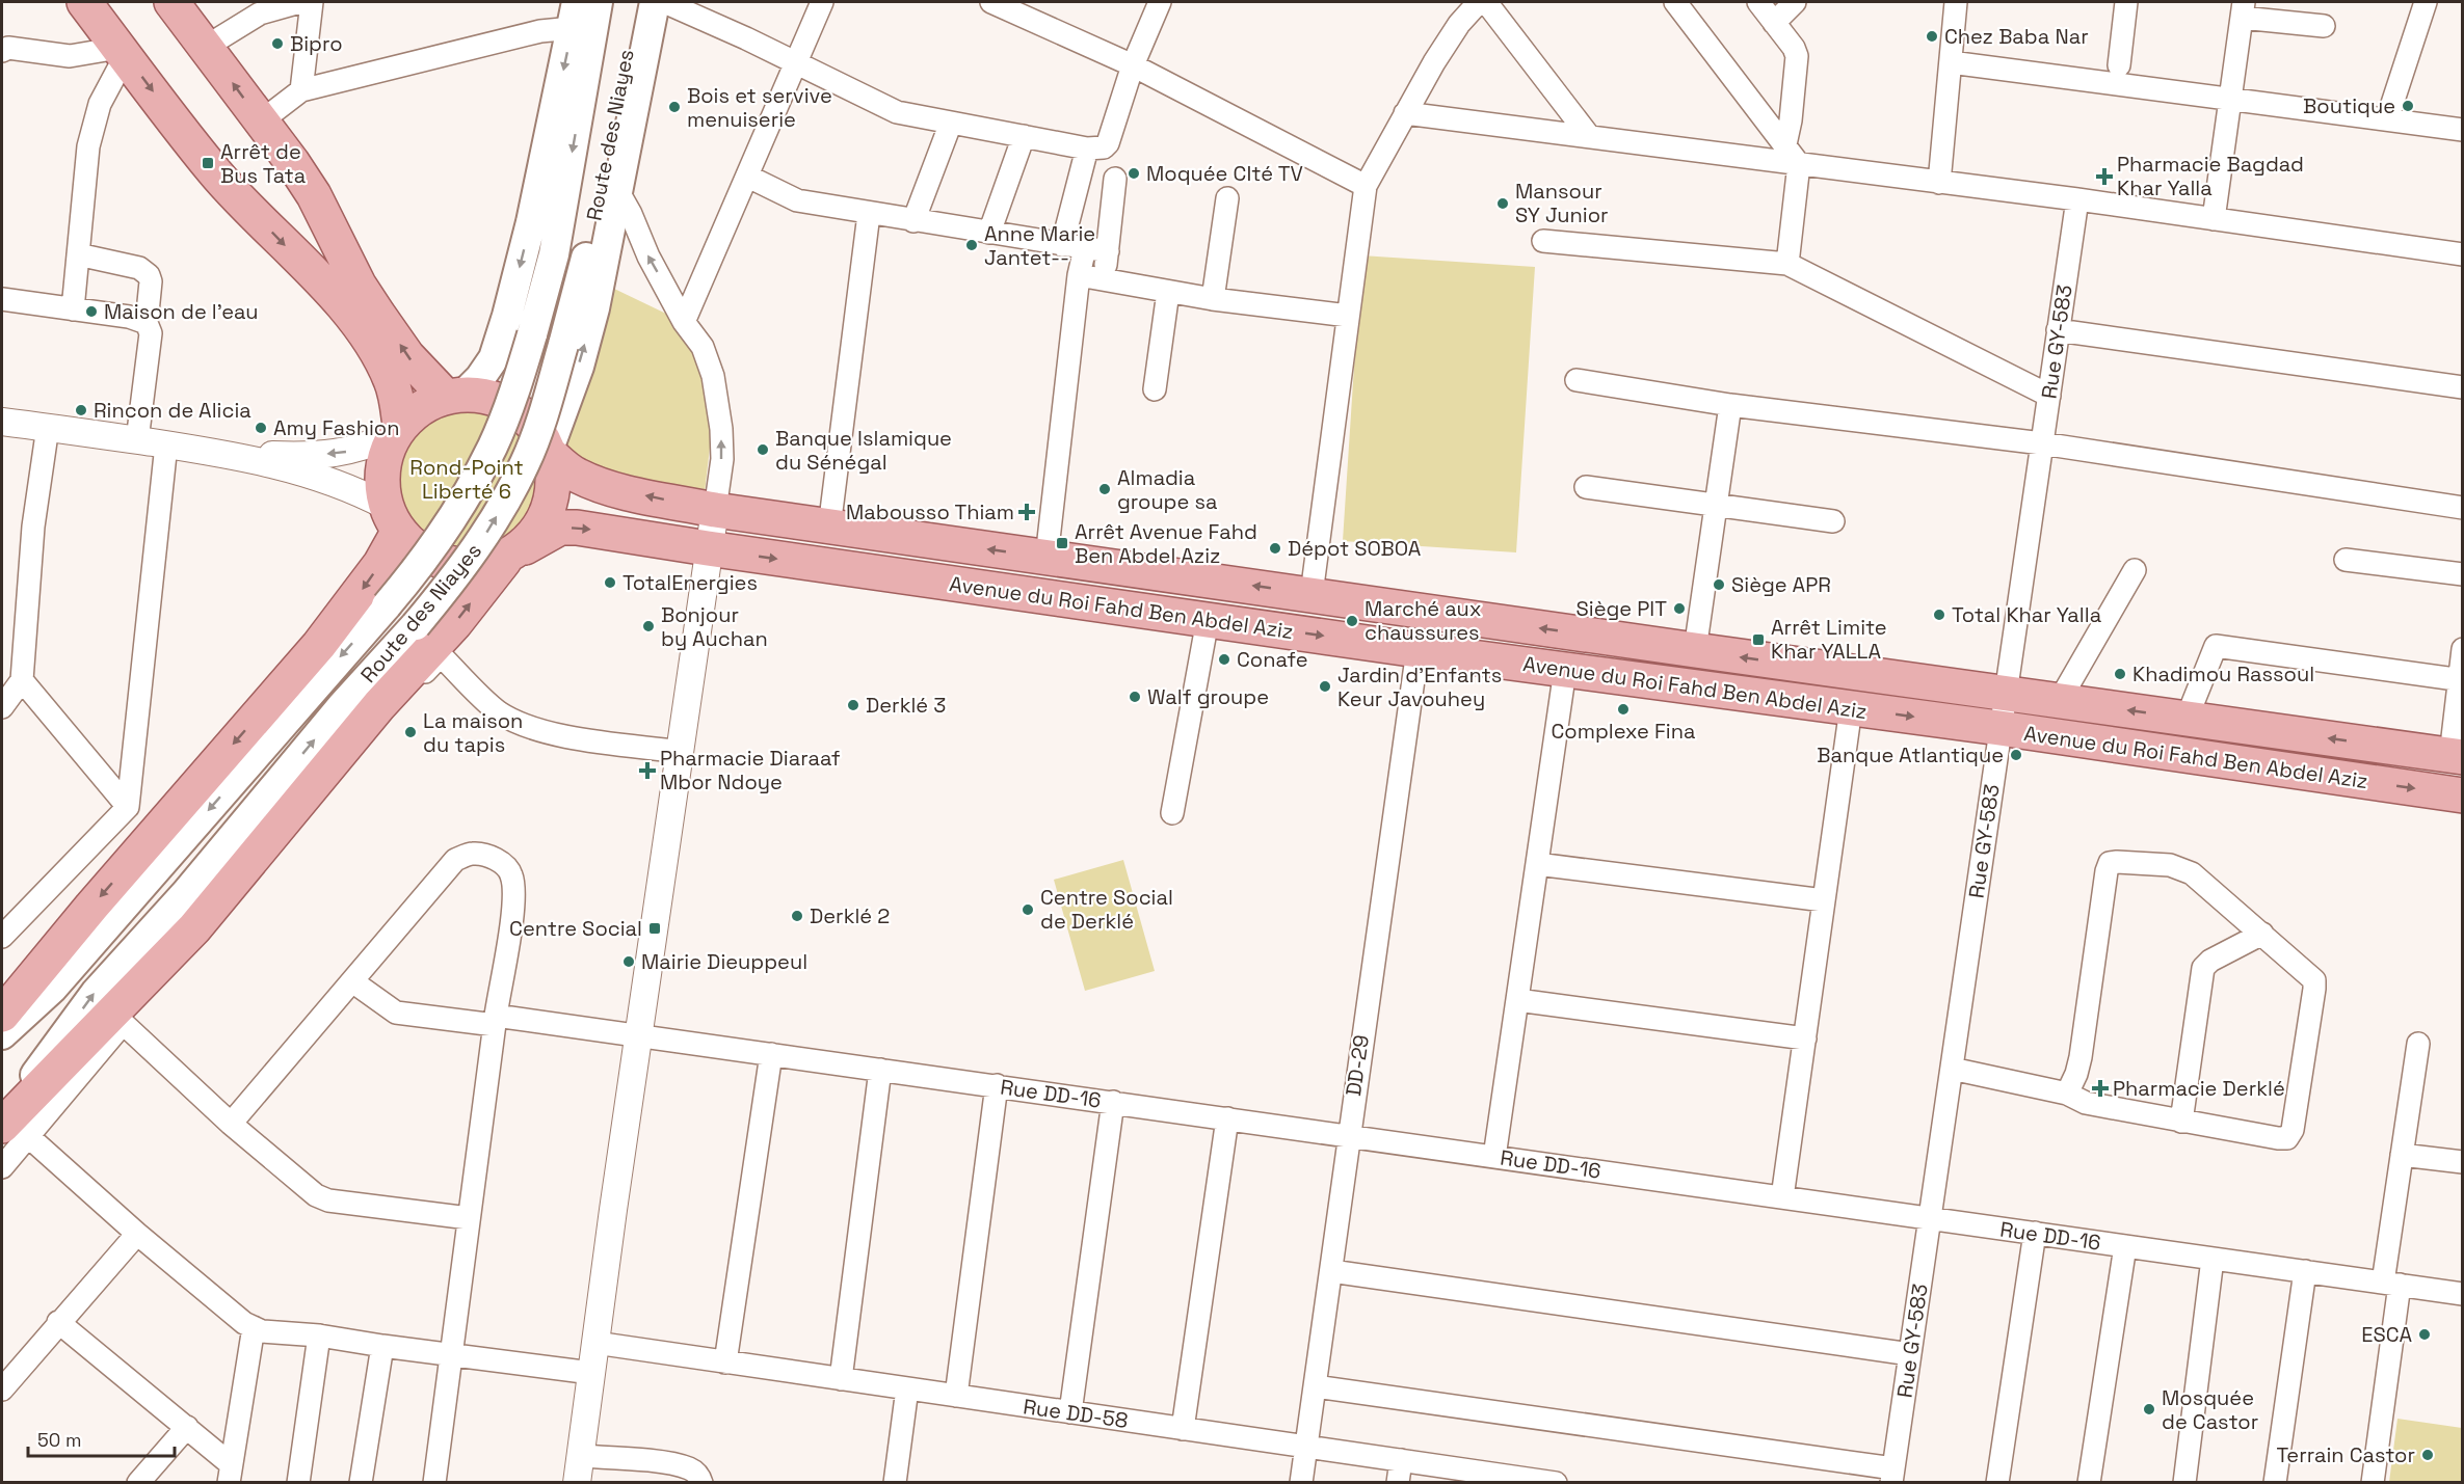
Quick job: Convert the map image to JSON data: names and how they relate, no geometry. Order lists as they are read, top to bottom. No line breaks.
{"streets":{"main road":["Route des Niayes","Avenue du Roi Fahd Ben Abdel Aziz"],"street":["Rue GY-583","DD-29","Rue DD-16","Rue DD-58"]},"crossings":[["Rue GY-583","Avenue du Roi Fahd Ben Abdel Aziz"],["Rue GY-583","Rue DD-16"],["Avenue du Roi Fahd Ben Abdel Aziz","DD-29"],["DD-29","Rue DD-16"],["DD-29","Rue DD-58"]],"parks":["Rond-Point Liberté 6"],"places":{"other":["Chez Baba Nar","Bipro","Boutique","Bois et servive menuiserie","Moquée CIté TV","Mansour SY Junior","Anne Marie Jantet--","Maison de l'eau","Rincon de Alicia","Amy Fashion","Banque Islamique du Sénégal","Almadia groupe sa","Dépot SOBOA","TotalEnergies","Siège APR","Siège PIT","Total Khar Yalla","Marché aux chaussures","Bonjour by Auchan","Conafe","Khadimou Rassoul","Jardin d'Enfants Keur Javouhey","Walf groupe","Derklé 3","Complexe Fina","La maison du tapis","Banque Atlantique","Centre Social de Derklé","Derklé 2","Mairie Dieuppeul","ESCA","Mosquée de Castor","Terrain Castor"],"transit":["Arrêt de Bus Tata","Arrêt Avenue Fahd Ben Abdel Aziz","Arrêt Limite Khar YALLA","Centre Social"],"health":["Pharmacie Bagdad Khar Yalla","Mabousso Thiam","Pharmacie Diaraaf Mbor Ndoye","Pharmacie Derklé"]},"scale_bar":"50 m"}
